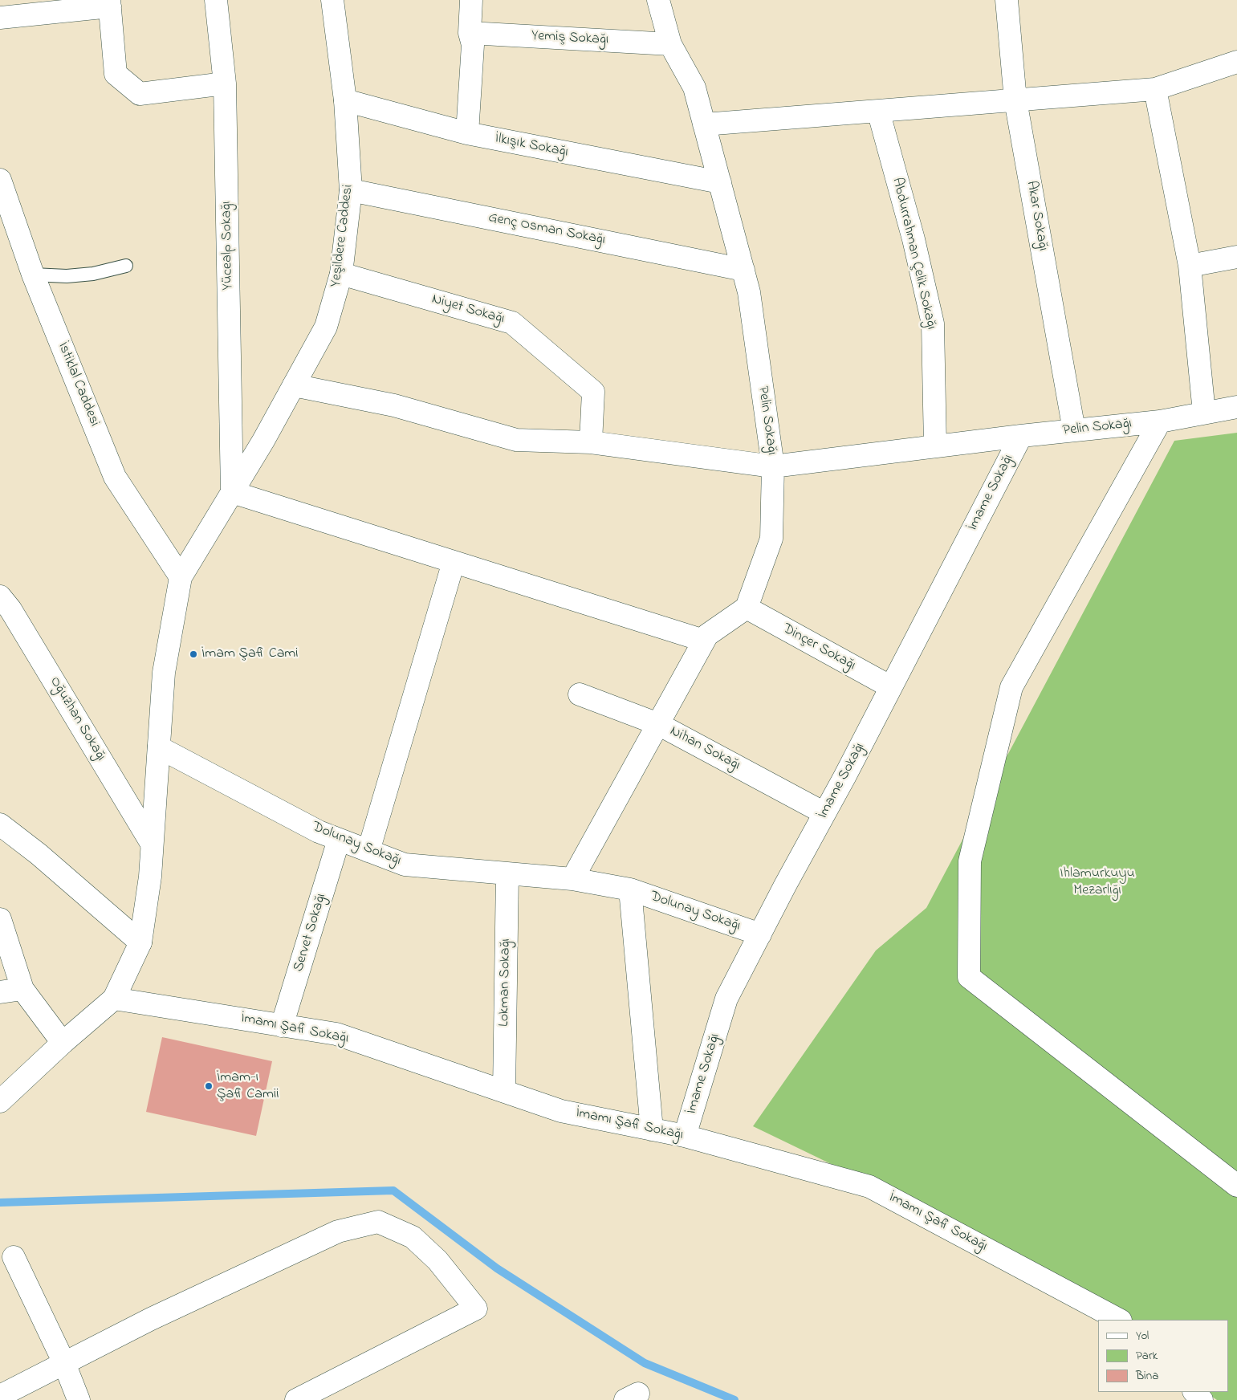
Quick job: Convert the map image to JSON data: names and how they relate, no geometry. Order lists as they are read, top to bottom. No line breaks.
{"streets":{"street":["Yemiş Sokağı","İlkışık Sokağı","Akar Sokağı","Genç Osman Sokağı","Yeşildere Caddesi","Yücealp Sokağı","Abdurrahman Çelik Sokağı","Niyet Sokağı","İstiklal Caddesi","Pelin Sokağı","İmame Sokağı","Dinçer Sokağı","Oğuzhan Sokağı","Nihan Sokağı","Dolunay Sokağı","Servet Sokağı","Lokman Sokağı","İmamı Şafi Sokağı"]},"crossings":[["Yemiş Sokağı","Pelin Sokağı"],["İlkışık Sokağı","Yeşildere Caddesi"],["İlkışık Sokağı","Pelin Sokağı"],["Akar Sokağı","Pelin Sokağı"],["Genç Osman Sokağı","Yeşildere Caddesi"],["Genç Osman Sokağı","Pelin Sokağı"],["Yeşildere Caddesi","Yücealp Sokağı"],["Yeşildere Caddesi","Niyet Sokağı"],["Yeşildere Caddesi","İstiklal Caddesi"],["Abdurrahman Çelik Sokağı","Pelin Sokağı"],["Pelin Sokağı","İmame Sokağı"],["İmame Sokağı","Dinçer Sokağı"],["İmame Sokağı","Nihan Sokağı"],["İmame Sokağı","Dolunay Sokağı"],["İmame Sokağı","İmamı Şafi Sokağı"],["Dolunay Sokağı","Servet Sokağı"],["Dolunay Sokağı","Lokman Sokağı"],["Servet Sokağı","İmamı Şafi Sokağı"],["Lokman Sokağı","İmamı Şafi Sokağı"]],"parks":["Ihlamurkuyu Mezarlığı"],"places":["İmam Şafi Cami","İmam-ı Şafi Camii"],"legend":["Yol","Park","Bina"]}
